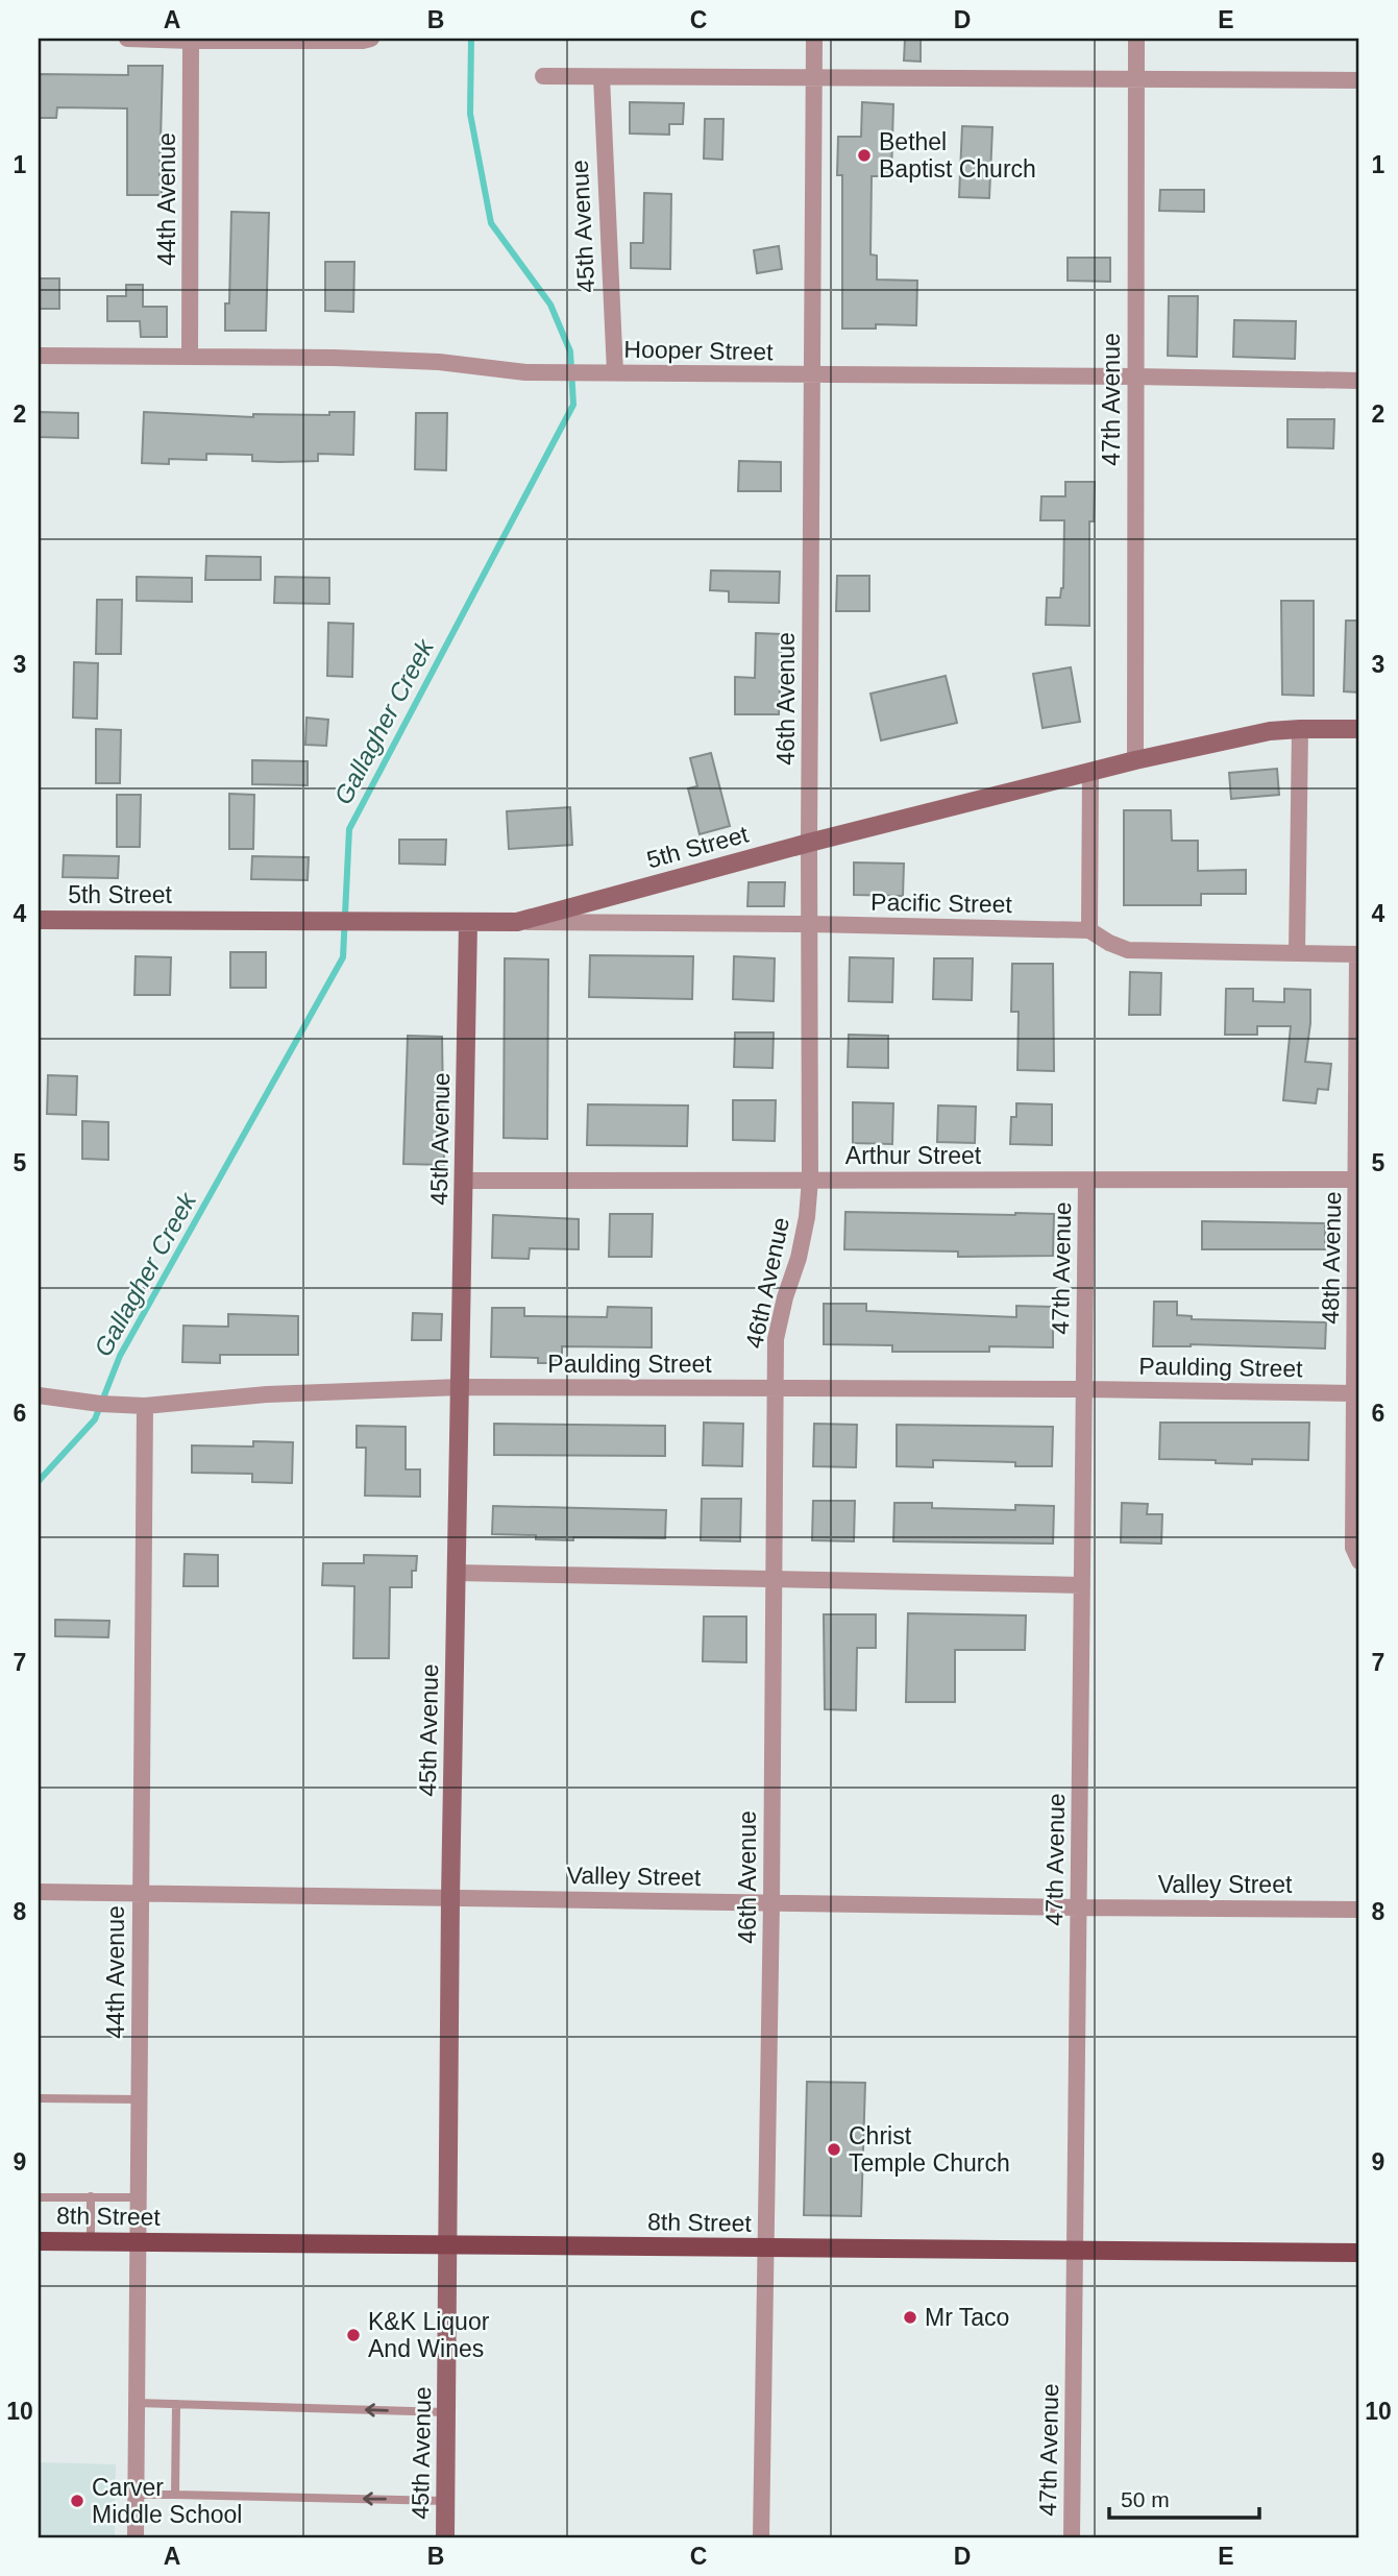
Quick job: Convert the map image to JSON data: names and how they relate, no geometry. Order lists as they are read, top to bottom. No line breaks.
{"streets":{"main road":["8th Street"],"street":["44th Avenue","45th Avenue","Hooper Street","47th Avenue","46th Avenue","5th Street","Pacific Street","Arthur Street","48th Avenue","Paulding Street","Valley Street"]},"crossings":[["44th Avenue","Hooper Street"],["44th Avenue","Paulding Street"],["44th Avenue","Valley Street"],["44th Avenue","8th Street"],["45th Avenue","Hooper Street"],["45th Avenue","5th Street"],["45th Avenue","Arthur Street"],["45th Avenue","Paulding Street"],["45th Avenue","Valley Street"],["45th Avenue","8th Street"],["Hooper Street","47th Avenue"],["Hooper Street","46th Avenue"],["47th Avenue","5th Street"],["47th Avenue","Arthur Street"],["47th Avenue","Paulding Street"],["47th Avenue","Valley Street"],["47th Avenue","8th Street"],["46th Avenue","5th Street"],["46th Avenue","Pacific Street"],["46th Avenue","Arthur Street"],["46th Avenue","Paulding Street"],["46th Avenue","Valley Street"],["46th Avenue","8th Street"],["5th Street","Pacific Street"],["Pacific Street","48th Avenue"],["Arthur Street","48th Avenue"],["48th Avenue","Paulding Street"]],"water":["Gallagher Creek"],"places":["Bethel Baptist Church","Christ Temple Church","Mr Taco","K&K Liquor And Wines","Carver Middle School"],"scale_bar":"50 m","grid":{"columns":["A","B","C","D","E"],"rows":["1","2","3","4","5","6","7","8","9","10"]}}
